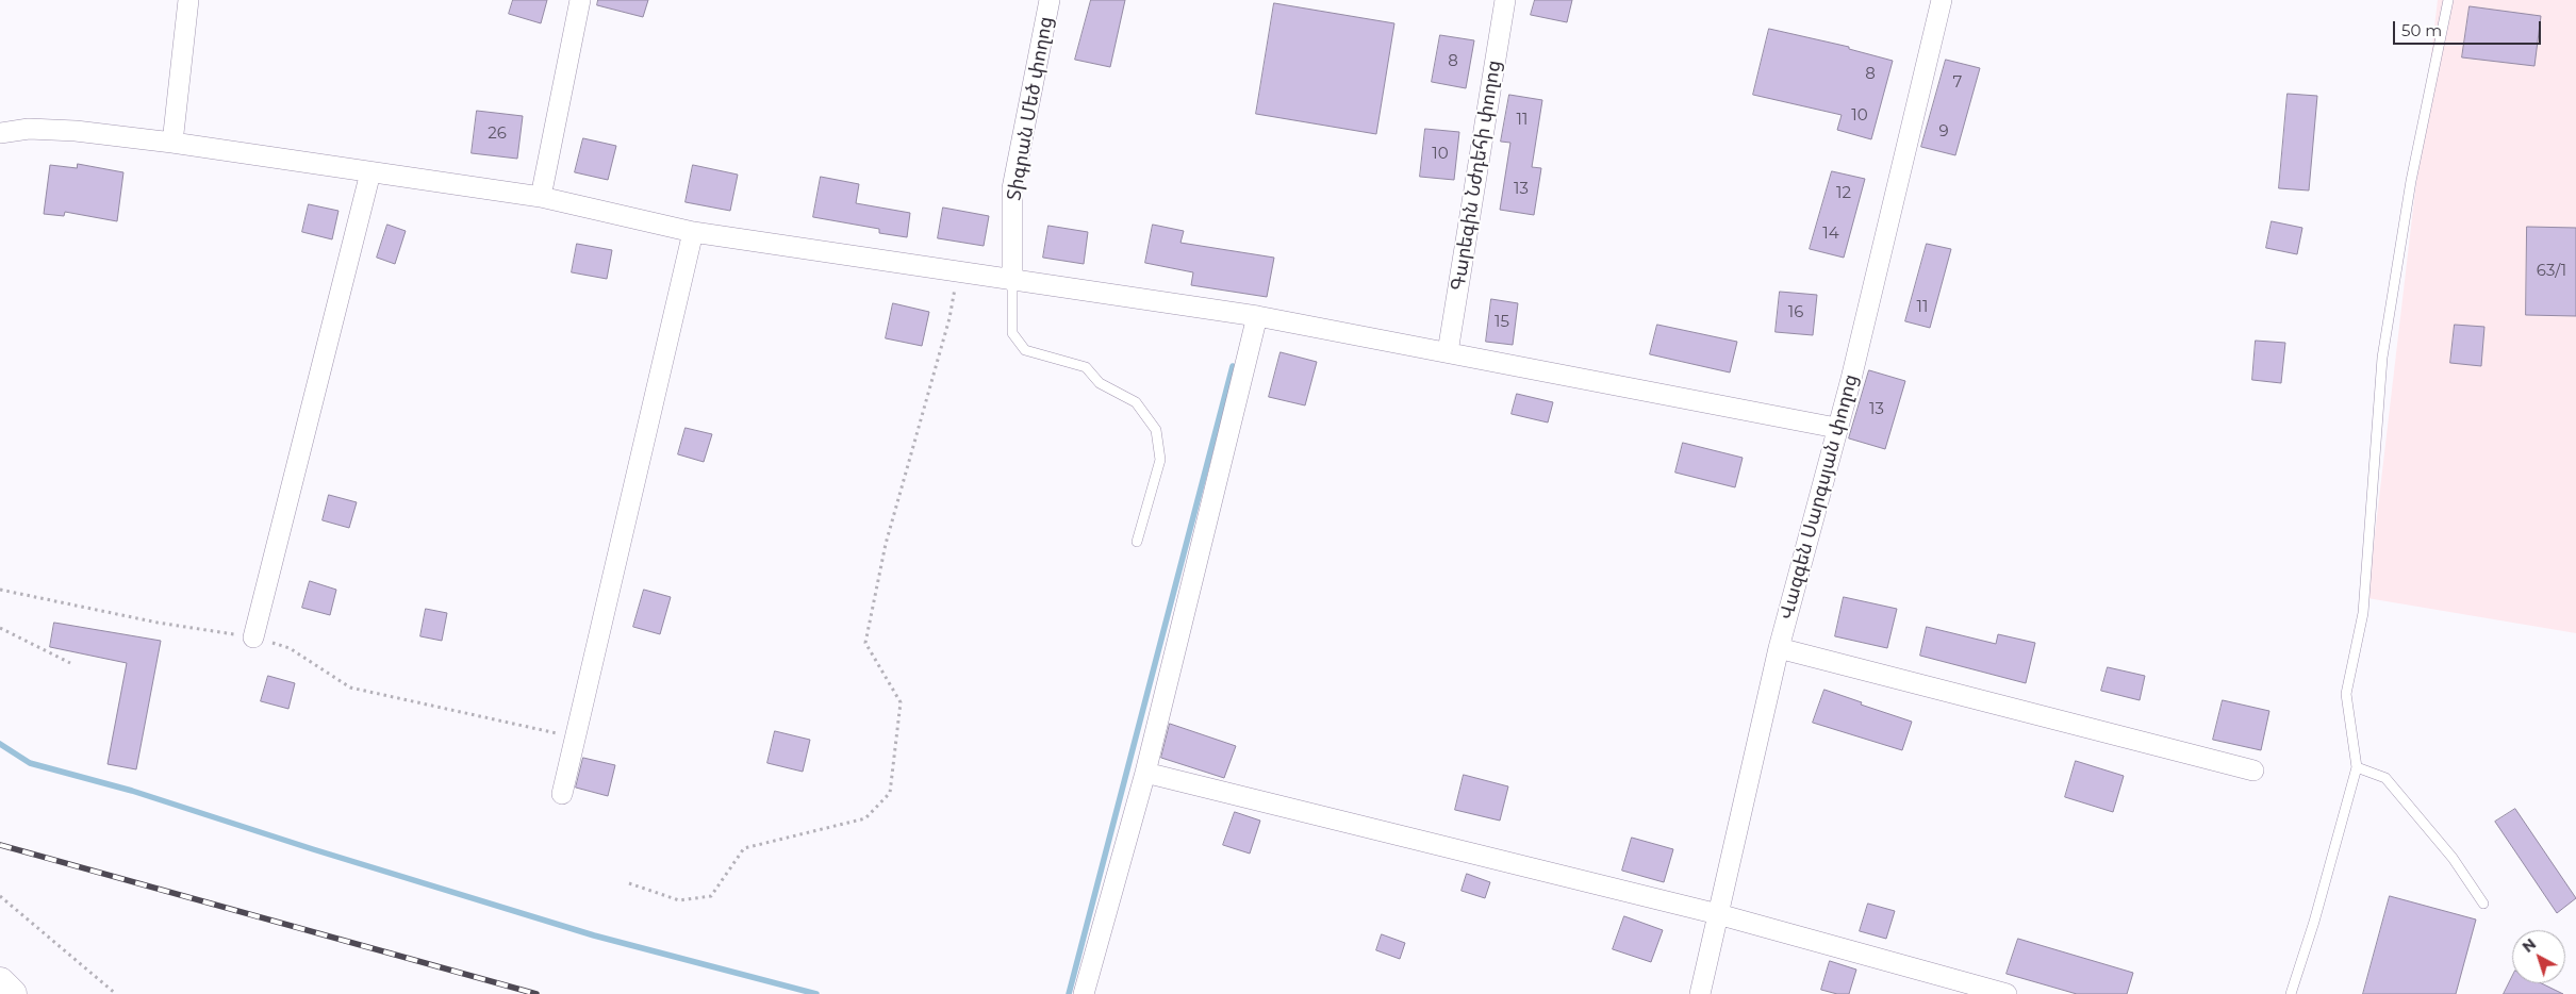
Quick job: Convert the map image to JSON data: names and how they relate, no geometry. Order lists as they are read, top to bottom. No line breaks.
{"streets":{"street":["Տիգրան Մեծ փողոց","Գարեգին Նժդեհի փողոց","Վազգեն Սարգսյան փողոց"]},"house_numbers":["8","8","7","10","11","9","26","10","13","12","14","63/1","11","16","15","13"],"scale_bar":"50 m","north":"top left"}
